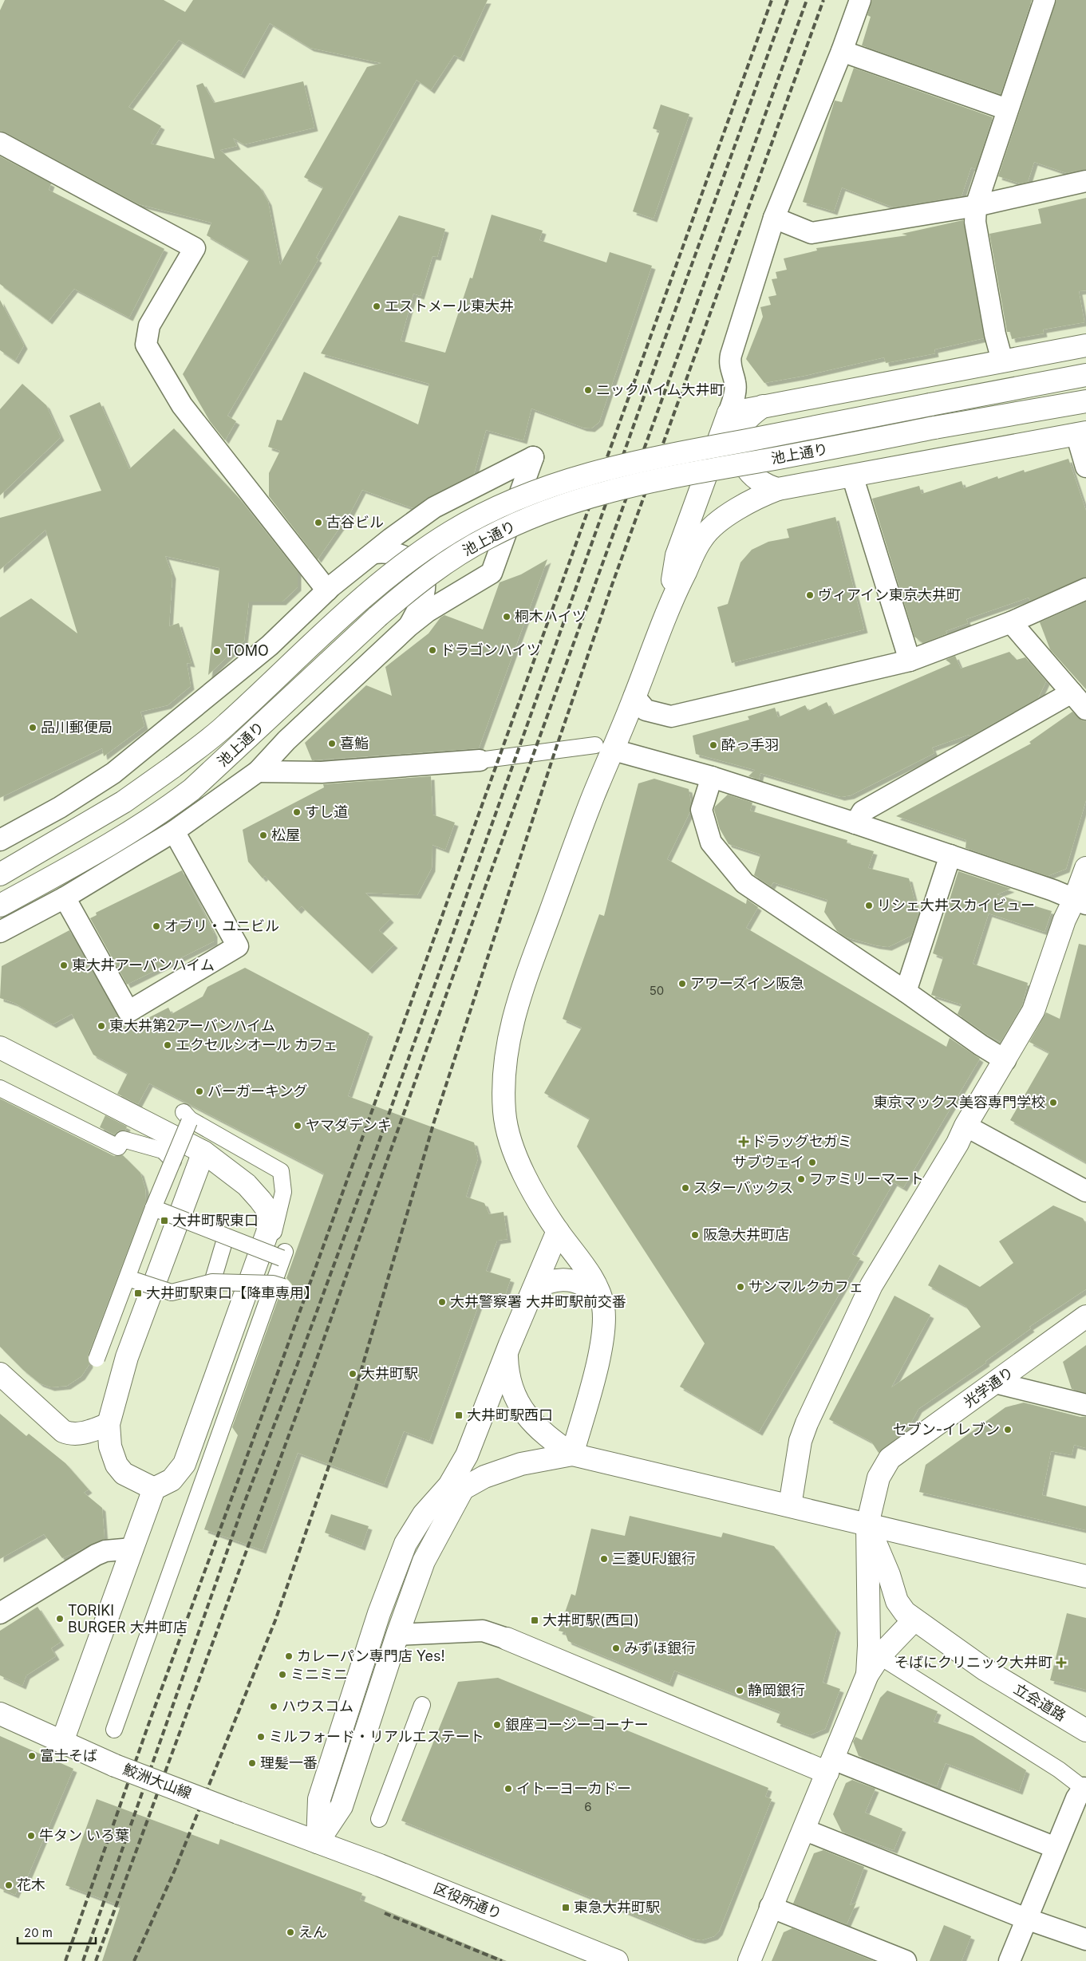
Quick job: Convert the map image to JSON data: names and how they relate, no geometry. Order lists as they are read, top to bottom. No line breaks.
{"streets":{"street":["池上通り","光学通り","立会道路","鮫洲大山線","区役所通り"]},"crossings":[["光学通り","立会道路"],["鮫洲大山線","区役所通り"]],"places":{"other":["エストメール東大井","ニックハイム大井町","古谷ビル","ヴィアイン東京大井町","桐木ハイツ","ドラゴンハイツ","TOMO","品川郵便局","喜鮨","酔っ手羽","すし道","松屋","リシェ大井スカイビュー","オブリ・ユニビル","東大井アーバンハイム","アワーズイン阪急","東大井第2アーバンハイム","エクセルシオール カフェ","バーガーキング","東京マックス美容専門学校","ヤマダデンキ","サブウェイ","ファミリーマート","スターバックス","阪急大井町店","サンマルクカフェ","大井警察署 大井町駅前交番","大井町駅","セブン-イレブン","三菱UFJ銀行","TORIKI BURGER 大井町店","みずほ銀行","カレーパン専門店 Yes!","ミニミニ","静岡銀行","ハウスコム","銀座コージーコーナー","ミルフォード・リアルエステート","富士そば","理髪一番","イトーヨーカドー","牛タン いろ葉","花木","えん"],"health":["ドラッグセガミ","そばにクリニック大井町"],"transit":["大井町駅東口","大井町駅東口【降車専用】","大井町駅西口","大井町駅(西口)","東急大井町駅"]},"house_numbers":["50","6"],"scale_bar":"20 m"}
